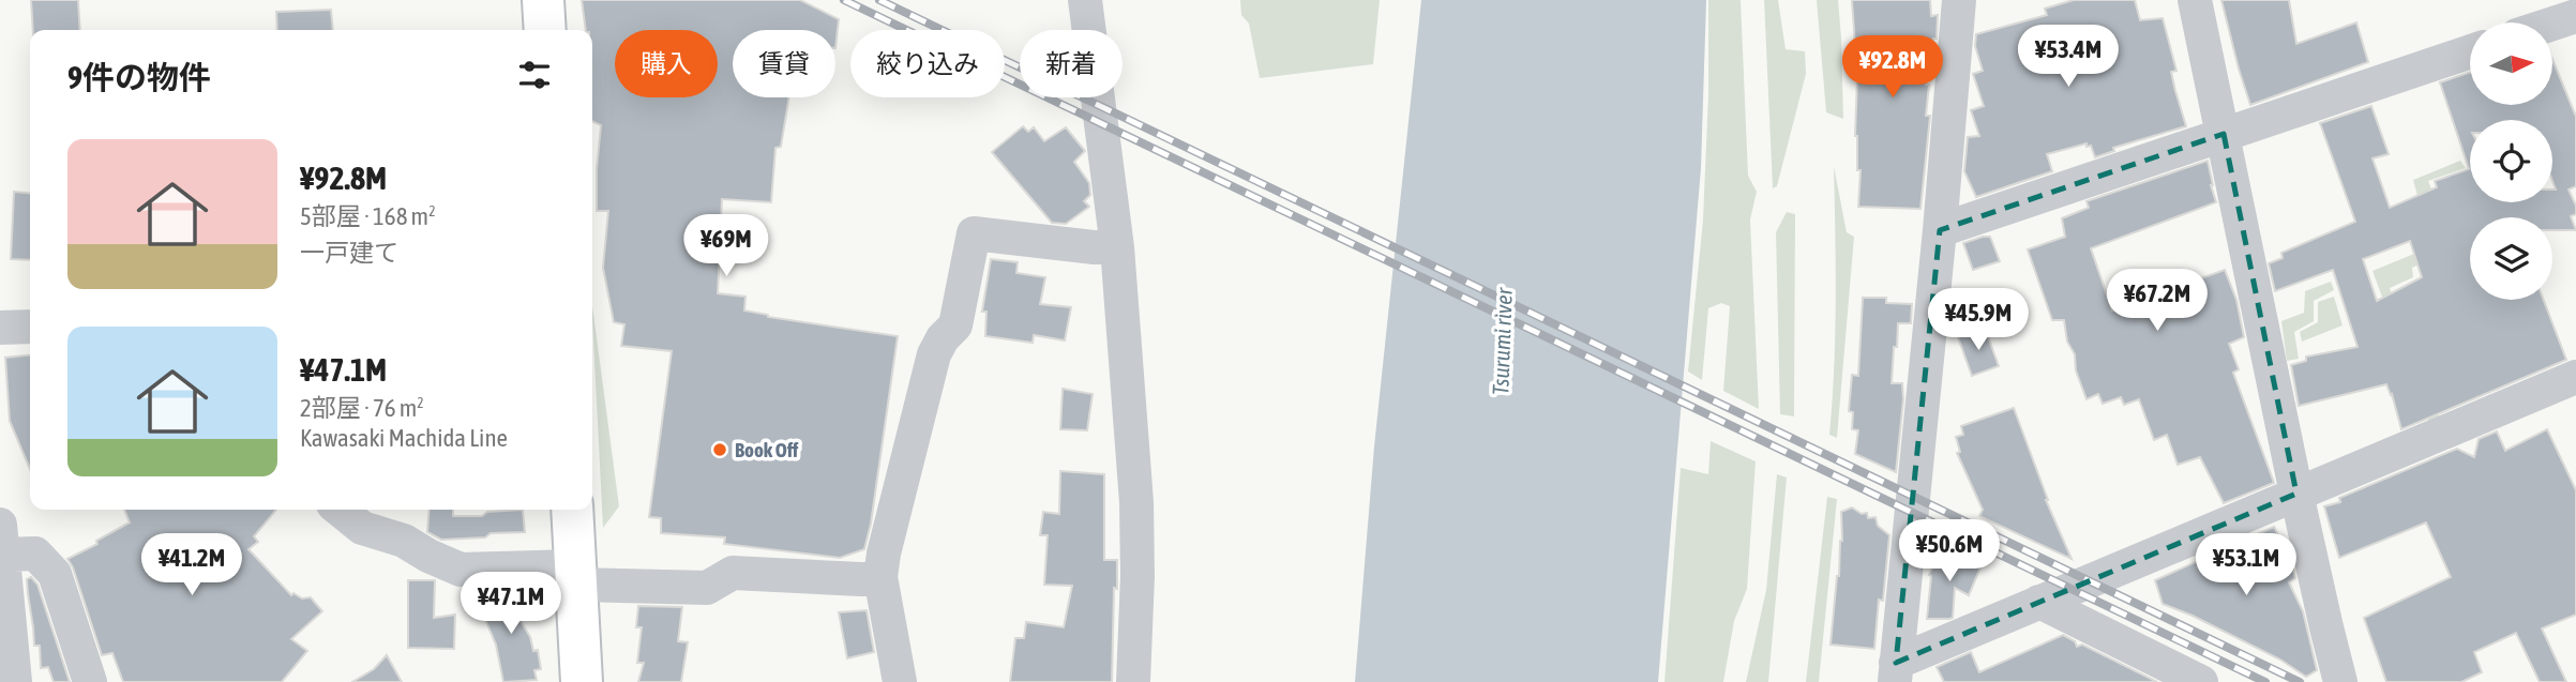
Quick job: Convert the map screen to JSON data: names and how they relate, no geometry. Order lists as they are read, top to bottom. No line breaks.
{"water":["Tsurumi river"],"places":["Book Off"],"north":"right","page":{"price":["¥53.4M","¥92.8M","¥69M","¥67.2M","¥45.9M","¥50.6M","¥41.2M","¥53.1M","¥47.1M"],"chip":["購入","賃貸","絞り込み","新着"],"heading":"9件の物件","list":[{"name":"¥92.8M","note":"5部屋 · 168 m² · 一戸建て"},{"name":"¥47.1M","note":"2部屋 · 76 m² · Kawasaki Machida Line"}]}}
